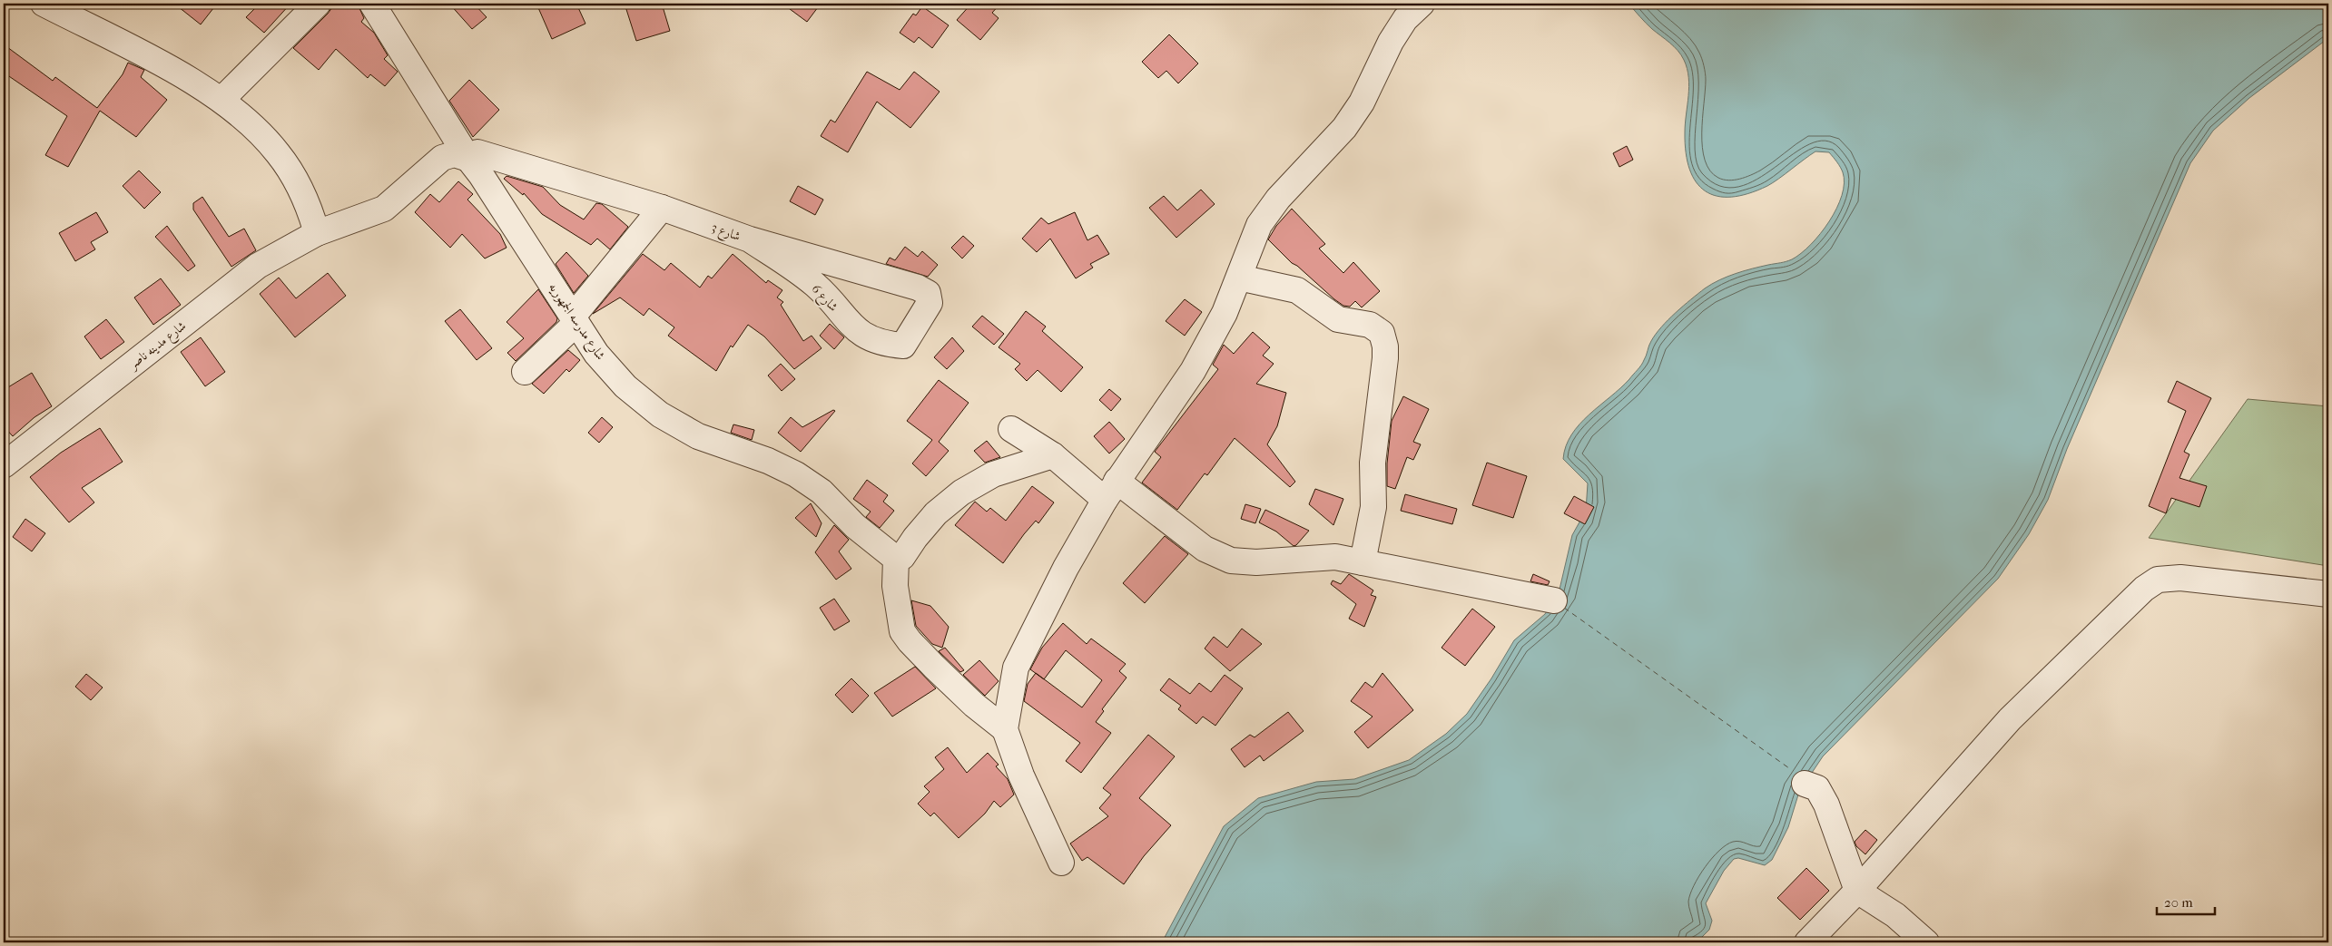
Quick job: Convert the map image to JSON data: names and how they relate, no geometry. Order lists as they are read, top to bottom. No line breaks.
{"streets":{"street":["شارع 3","شارع 6","شارع مدرسه الجمهوريه","شارع مدينه ناصر"]},"crossings":[["شارع 3","شارع 6"],["شارع 3","شارع مدرسه الجمهوريه"],["شارع 3","شارع مدينه ناصر"],["شارع مدرسه الجمهوريه","شارع مدينه ناصر"]],"scale_bar":"20 m"}
